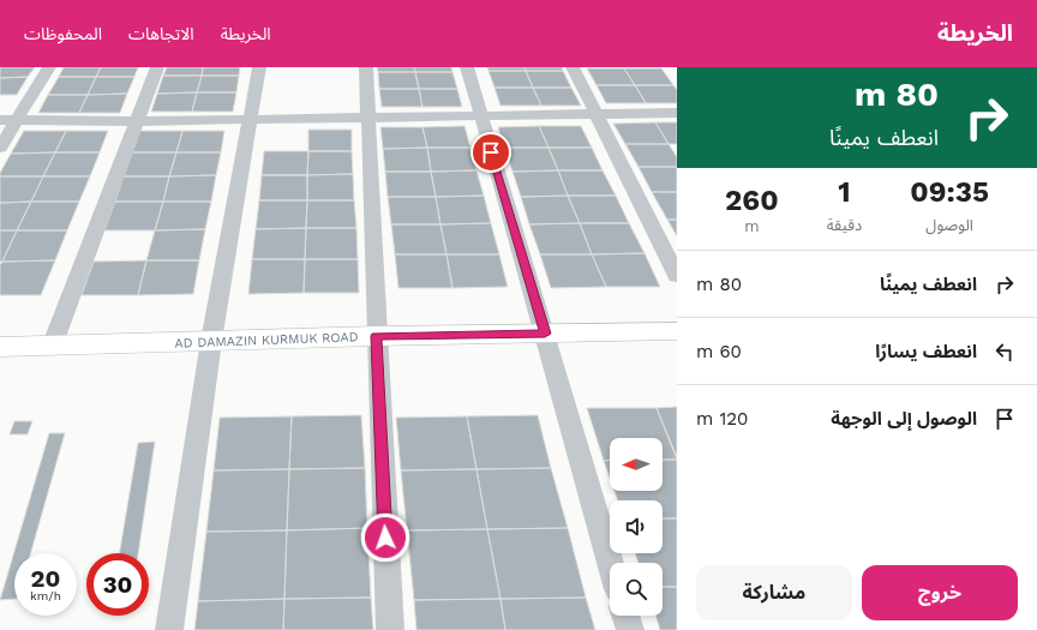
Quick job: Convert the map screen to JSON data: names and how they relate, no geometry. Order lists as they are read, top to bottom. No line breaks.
{"streets":{"highway":["AD DAMAZIN KURMUK ROAD"]},"north":"left","page":{"header":"الخريطة","nav":["الخريطة","الاتجاهات","المحفوظات"],"turn":["80 m","انعطف يمينًا"],"eta":["09:35","الوصول","1","دقيقة","260","m"],"list":[{"name":"انعطف يمينًا","value":"80 m"},{"name":"انعطف يسارًا","value":"60 m"},{"name":"الوصول إلى الوجهة","value":"120 m"}],"speed":"20 km/h","limit":"30","buttons":["خروج","مشاركة"]}}
